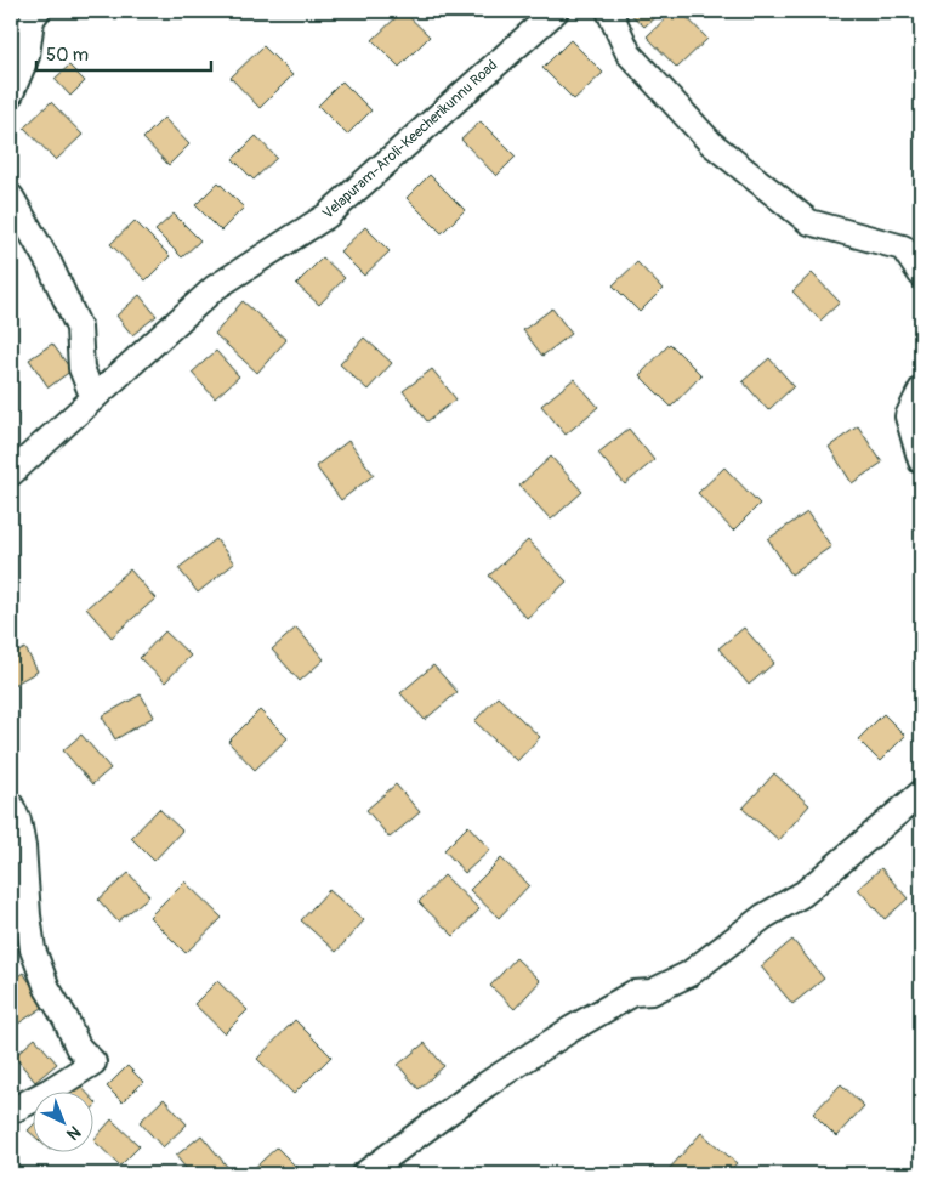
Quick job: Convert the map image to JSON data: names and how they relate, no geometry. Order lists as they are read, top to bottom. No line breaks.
{"streets":{"street":["Velapuram-Aroli-Keecherikunnu Road"]},"scale_bar":"50 m","north":"bottom right"}
